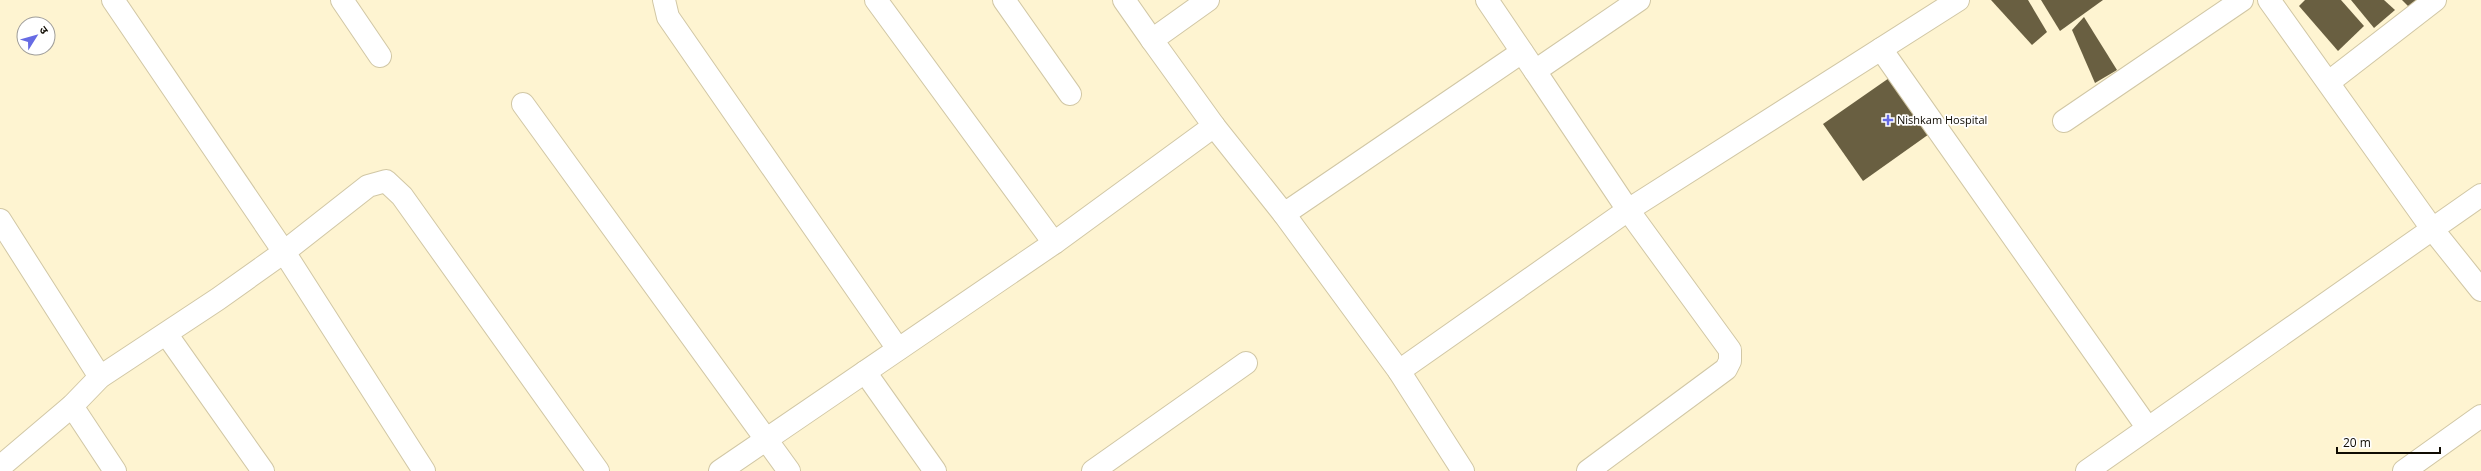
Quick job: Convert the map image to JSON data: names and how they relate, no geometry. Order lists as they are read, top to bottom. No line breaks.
{"places":{"health":["Nishkam Hospital"]},"scale_bar":"20 m","north":"top right"}
